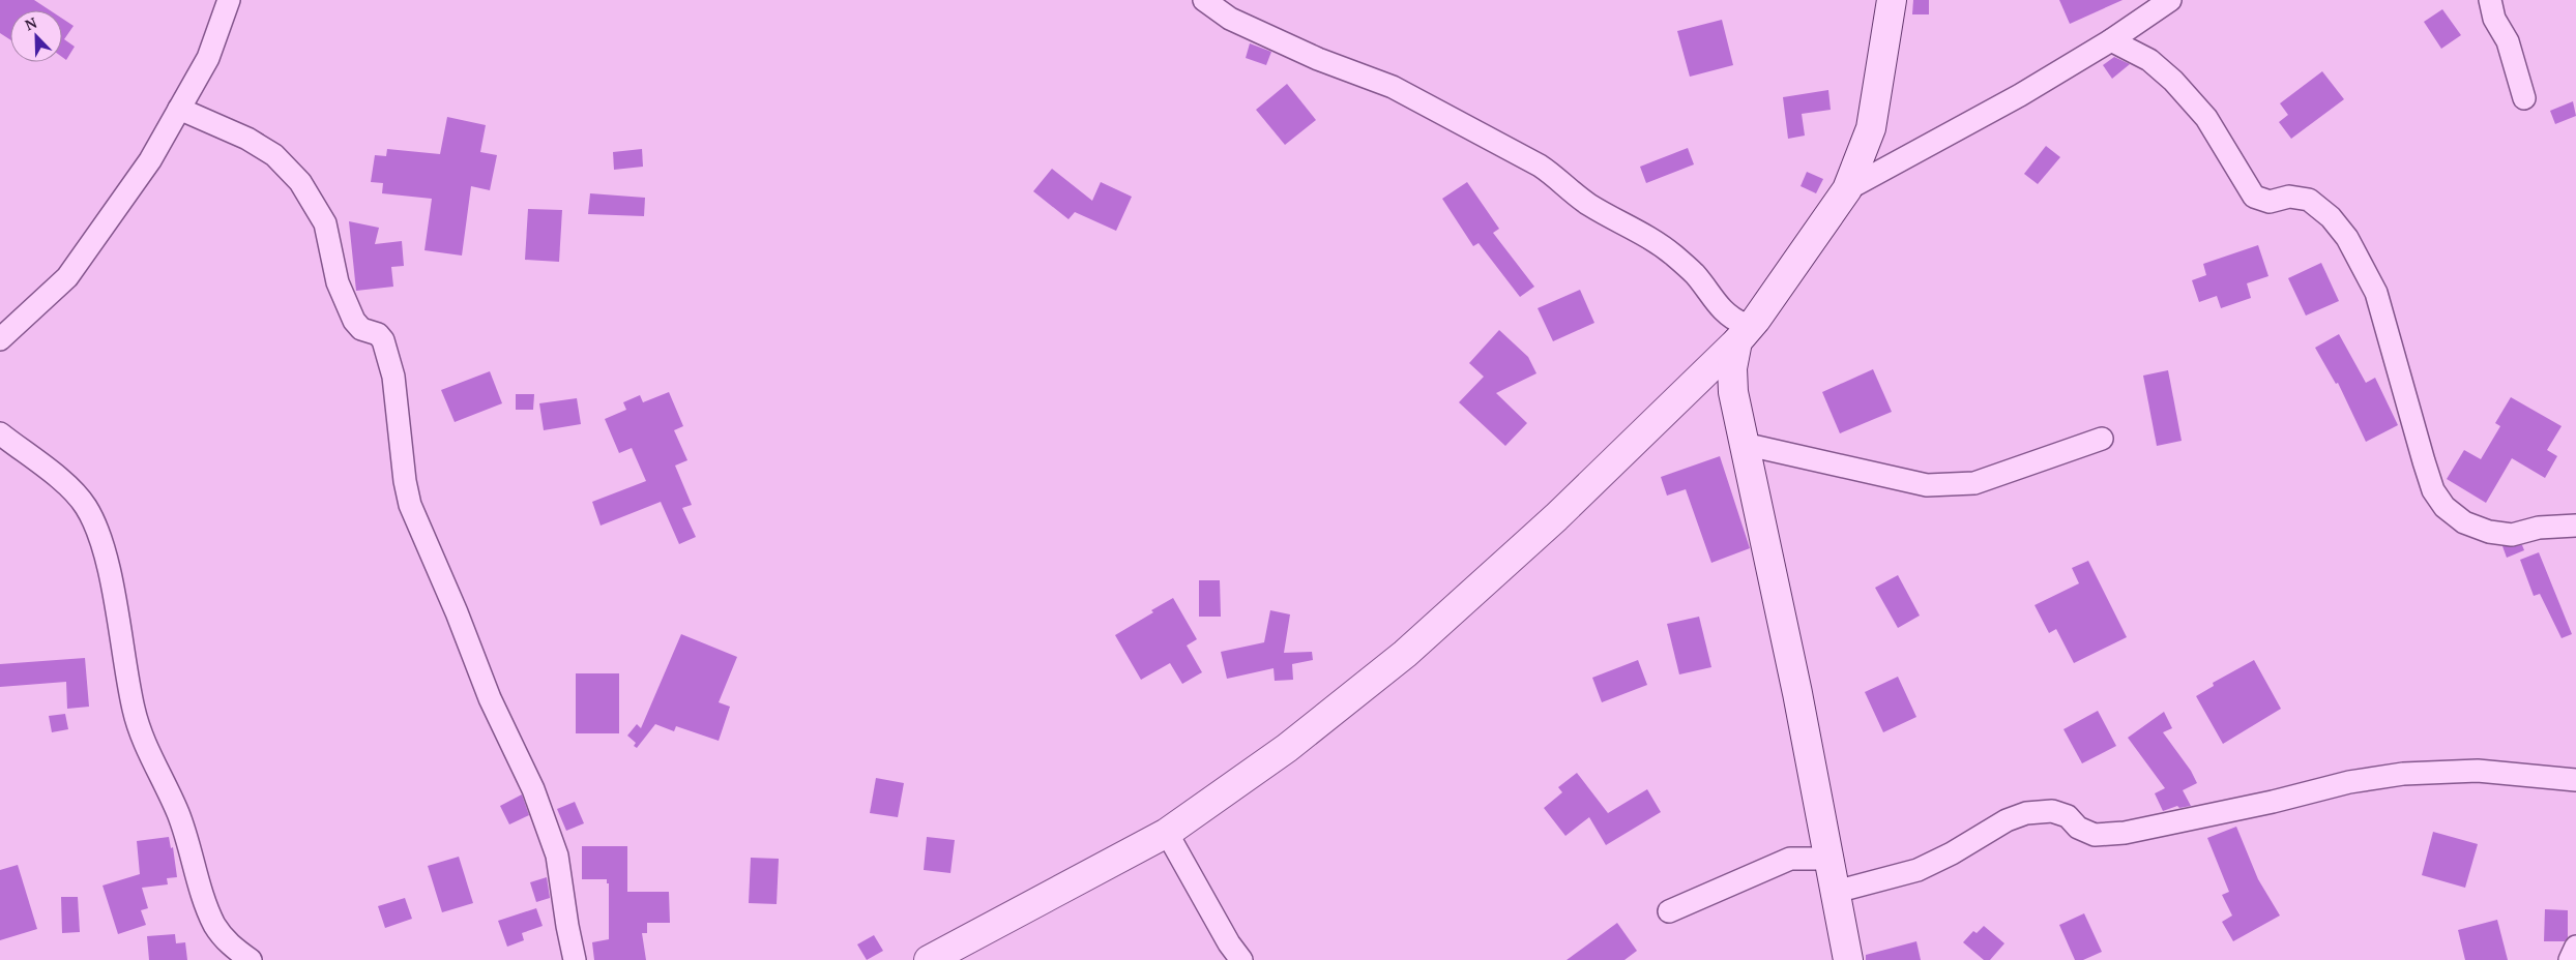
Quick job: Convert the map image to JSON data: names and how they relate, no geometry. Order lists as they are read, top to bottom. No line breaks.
{"north":"top left"}
